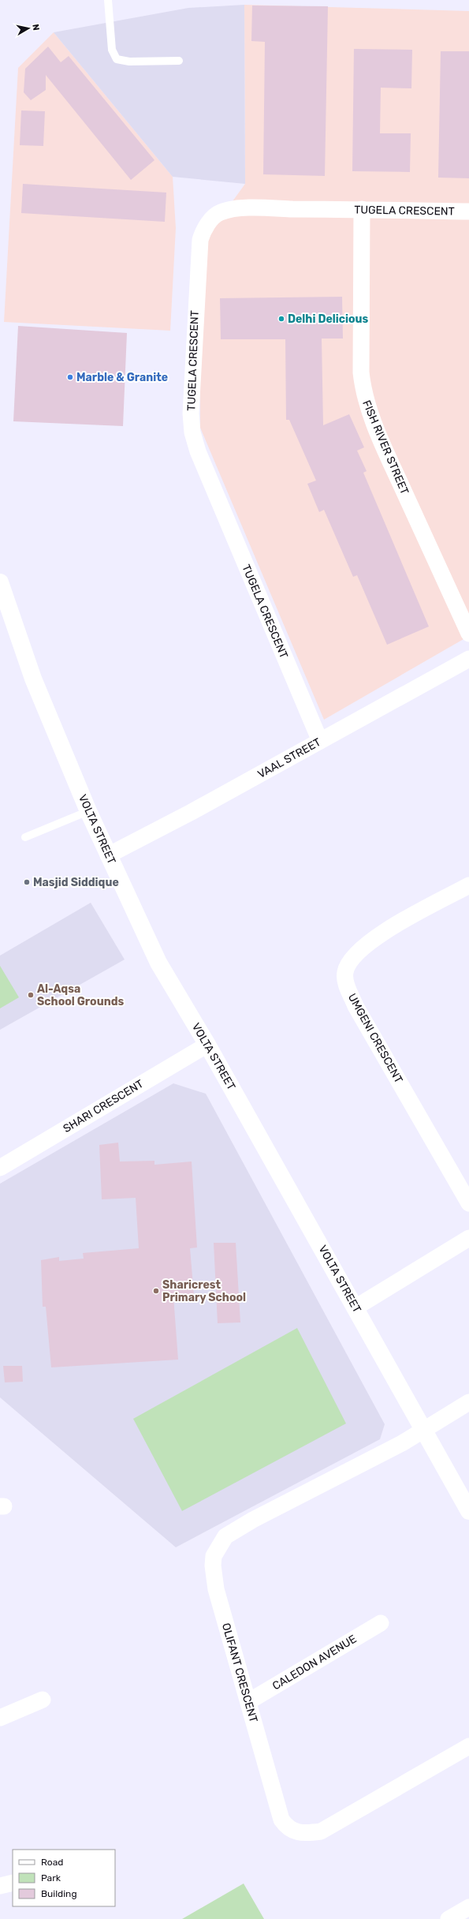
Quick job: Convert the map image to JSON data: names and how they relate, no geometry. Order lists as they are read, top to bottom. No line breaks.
{"streets":{"street":["TUGELA CRESCENT","FISH RIVER STREET","VAAL STREET","VOLTA STREET","UMGENI CRESCENT","SHARI CRESCENT","CALEDON AVENUE","OLIFANT CRESCENT"]},"crossings":[["TUGELA CRESCENT","FISH RIVER STREET"],["TUGELA CRESCENT","VAAL STREET"],["VAAL STREET","VOLTA STREET"],["VOLTA STREET","SHARI CRESCENT"],["VOLTA STREET","OLIFANT CRESCENT"],["CALEDON AVENUE","OLIFANT CRESCENT"]],"places":["Delhi Delicious","Marble & Granite","Masjid Siddique","Al-Aqsa School Grounds","Sharicrest Primary School"],"legend":["Road","Park","Building"],"north":"right"}
